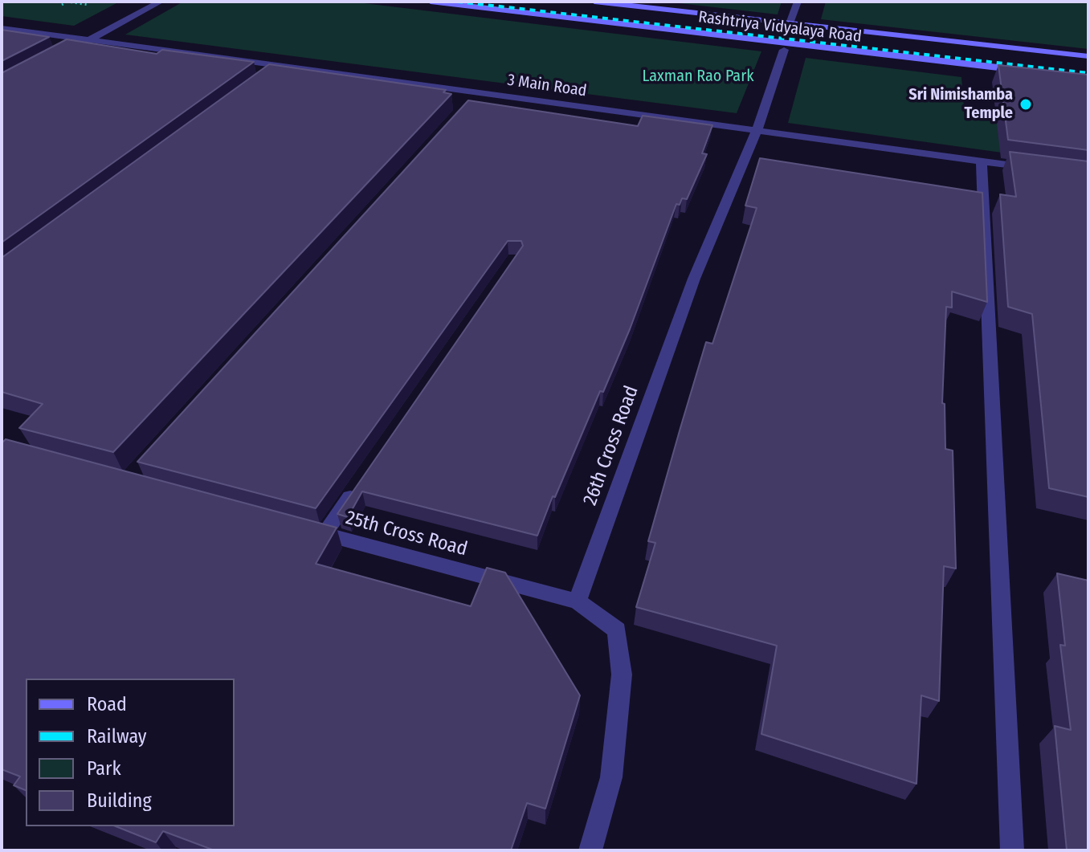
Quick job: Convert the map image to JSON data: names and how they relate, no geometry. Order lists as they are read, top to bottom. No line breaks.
{"streets":{"main road":["Rashtriya Vidyalaya Road"],"street":["3 Main Road","26th Cross Road","25th Cross Road"]},"crossings":[["3 Main Road","26th Cross Road"],["26th Cross Road","25th Cross Road"]],"parks":["Laxman Rao Park"],"places":["Sri Nimishamba Temple"],"legend":["Road","Railway","Park","Building"]}
